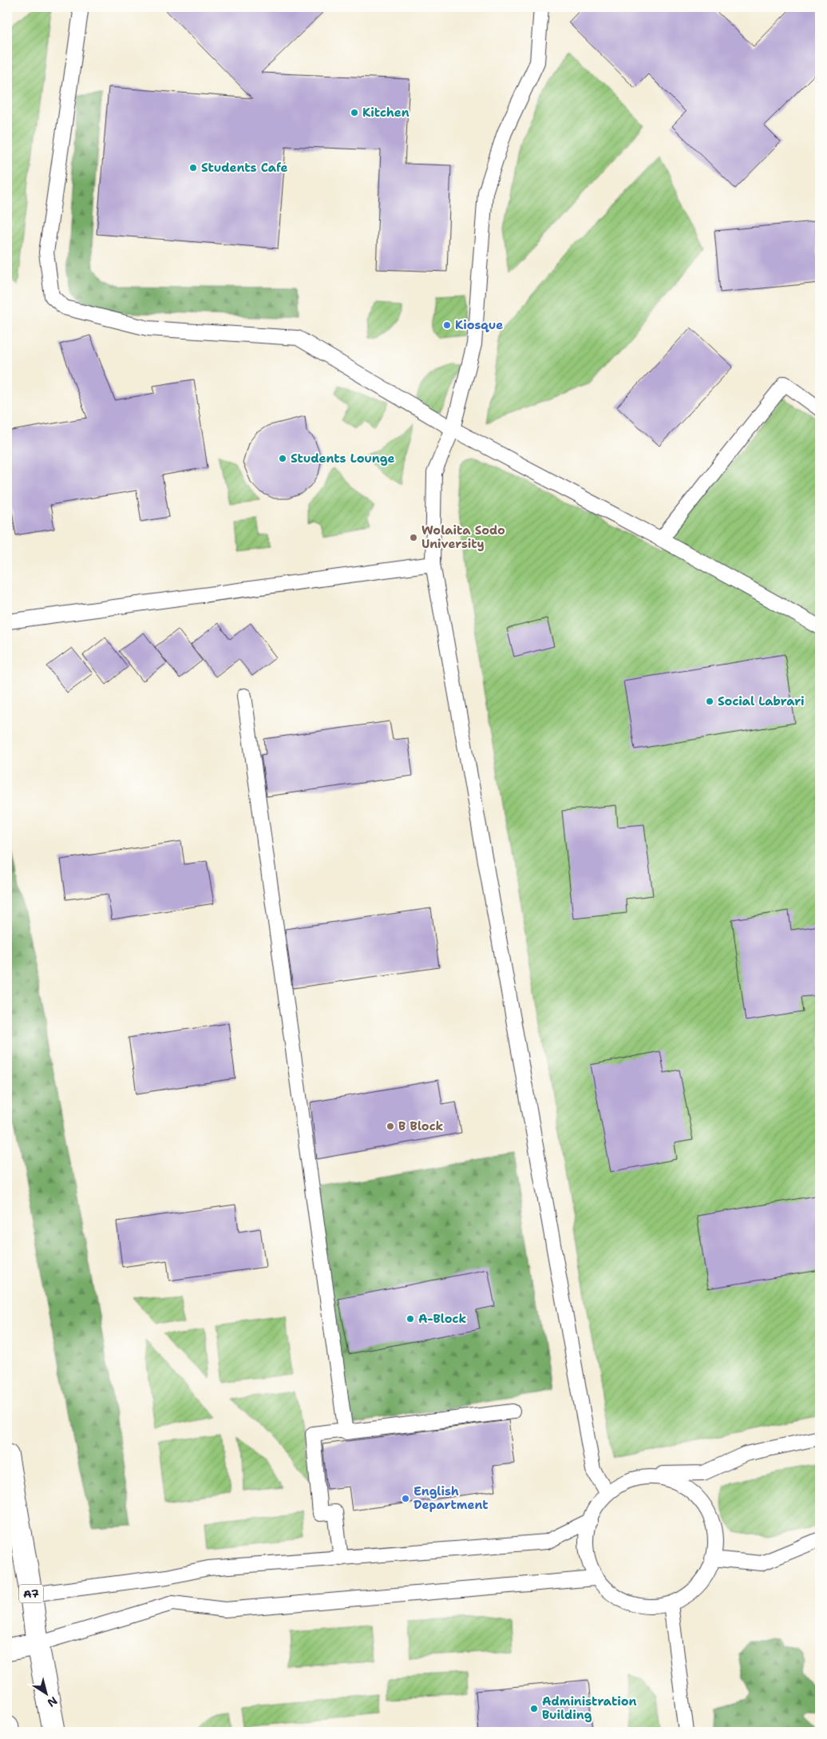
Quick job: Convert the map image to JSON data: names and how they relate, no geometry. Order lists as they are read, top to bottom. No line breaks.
{"streets":{"main road":["A7"]},"places":["Kitchen","Students Cafe","Kiosque","Students Lounge","Wolaita Sodo University","Social Labrari","B Block","A-Block","English Department","Administration Building"],"north":"bottom right"}
